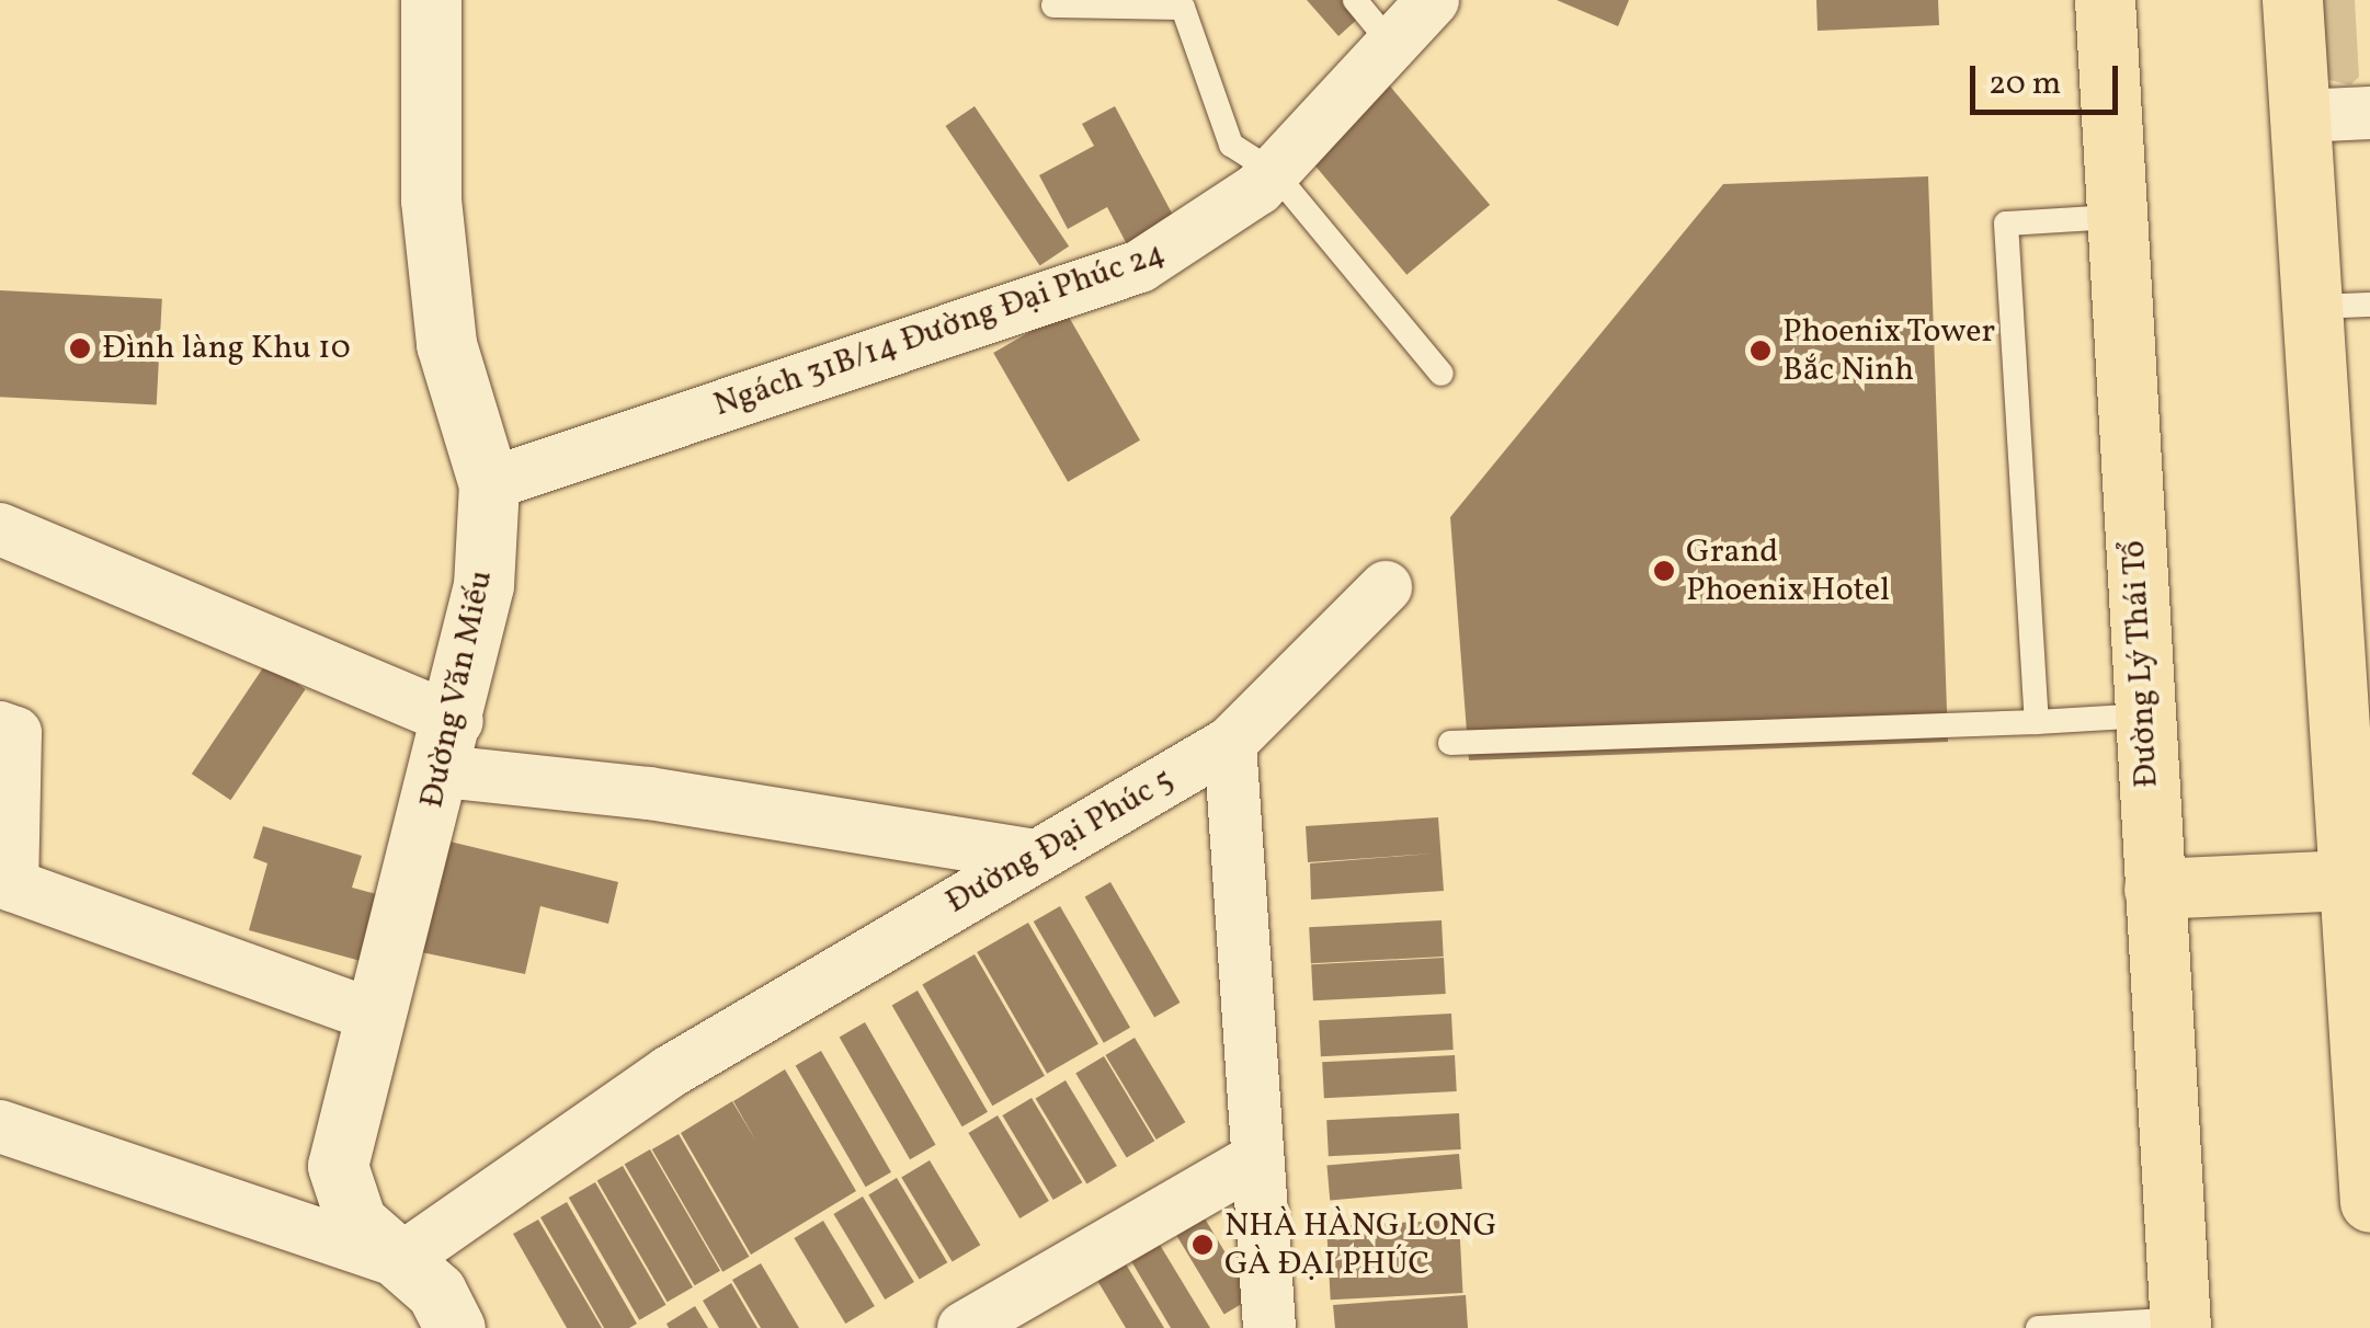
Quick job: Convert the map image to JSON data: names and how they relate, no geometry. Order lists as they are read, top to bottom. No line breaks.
{"streets":{"main road":["Đường Lý Thái Tổ"],"street":["Ngách 31B/14 Đường Đại Phúc 24","Đường Văn Miếu","Đường Đại Phúc 5"]},"crossings":[["Ngách 31B/14 Đường Đại Phúc 24","Đường Văn Miếu"],["Đường Văn Miếu","Đường Đại Phúc 5"]],"places":["Đình làng Khu 10","Phoenix Tower Bắc Ninh","Grand Phoenix Hotel","NHÀ HÀNG LONG GÀ ĐẠI PHÚC"],"scale_bar":"20 m"}
